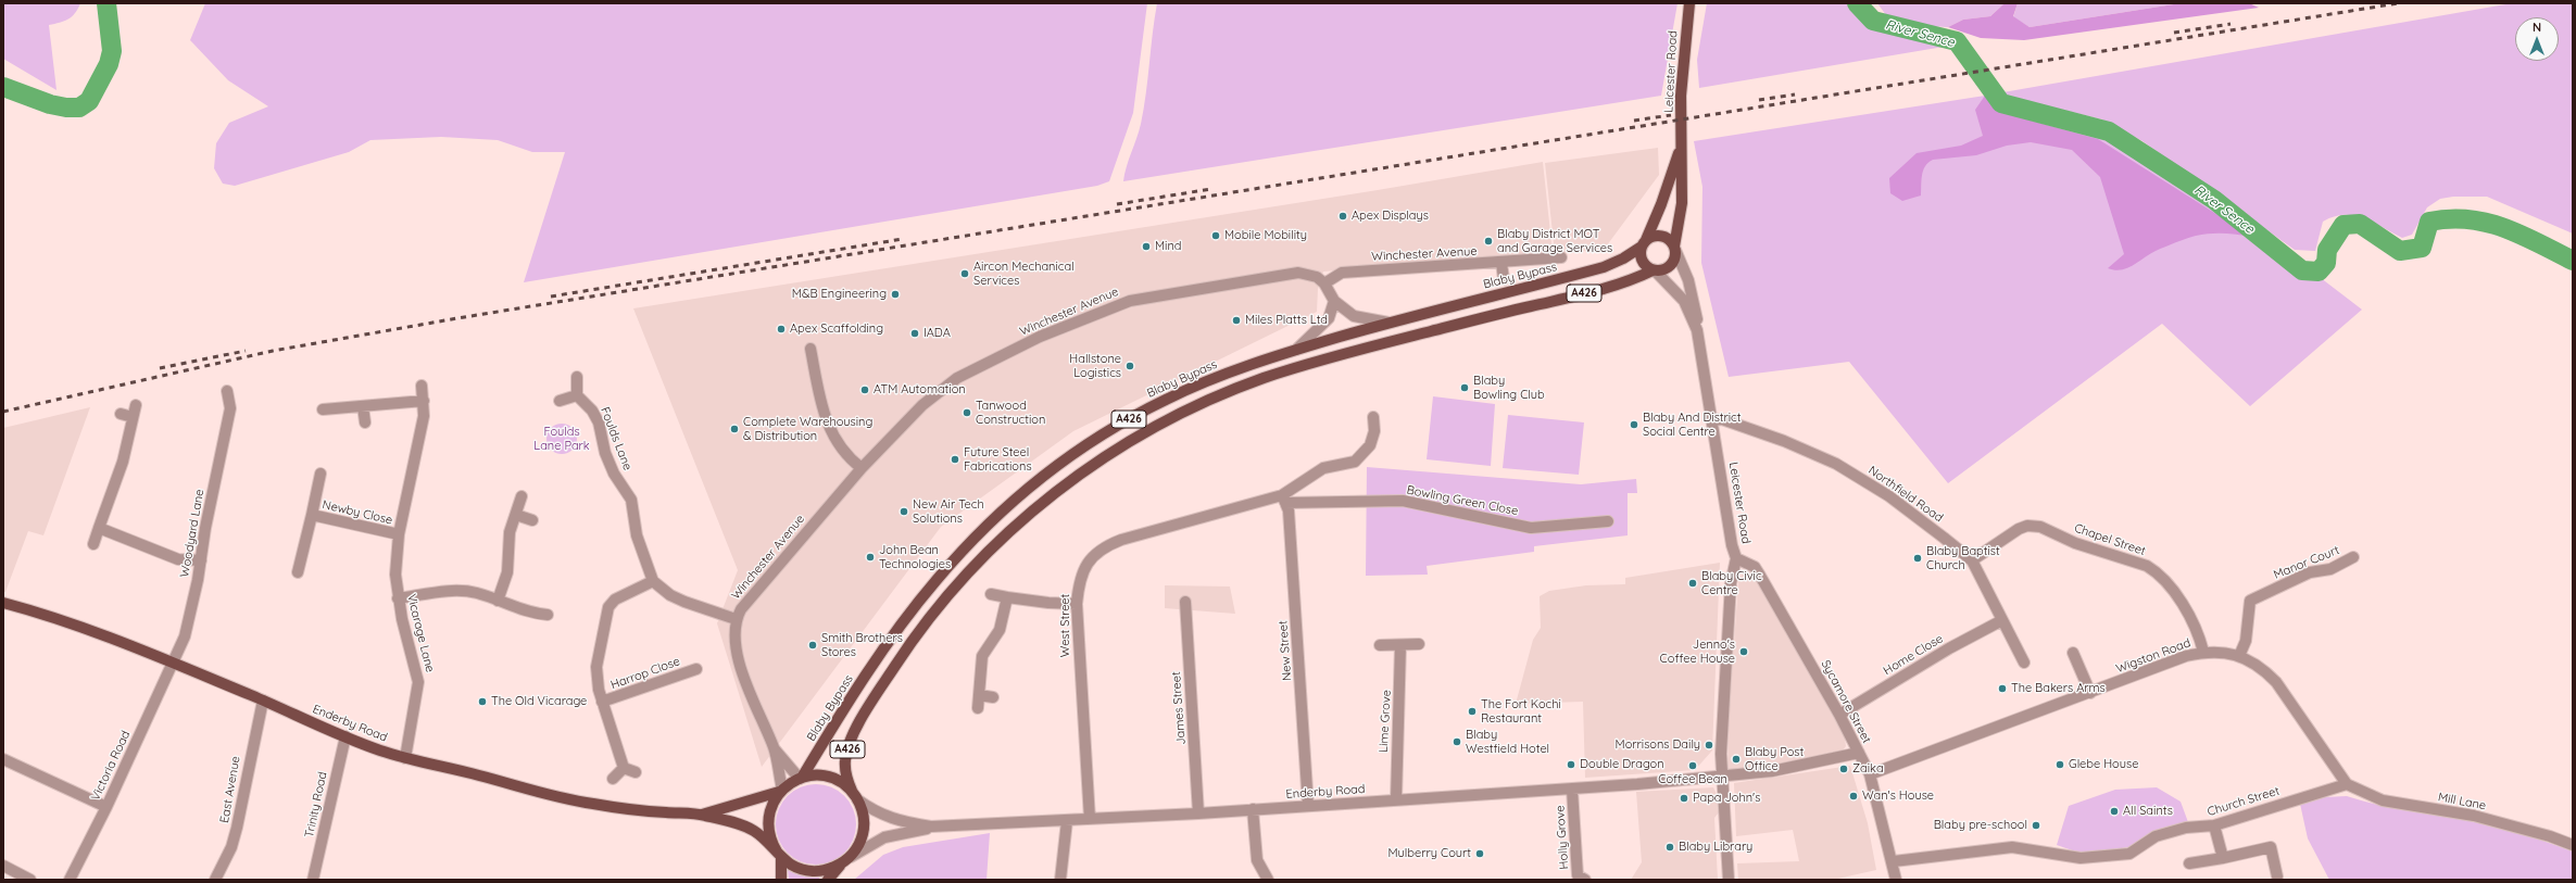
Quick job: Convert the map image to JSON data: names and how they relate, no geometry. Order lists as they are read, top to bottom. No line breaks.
{"streets":{"main road":["Leicester Road","Blaby Bypass","A426","Enderby Road"],"street":["Winchester Avenue","Foulds Lane","Northfield Road","Bowling Green Close","Newby Close","Woodyard Lane","Chapel Street","Manor Court","West Street","Vicarage Lane","New Street","Home Close","Wigston Road","Harrop Close","Sycamore Street","James Street","Lime Grove","Victoria Road","East Avenue","Church Street","Mill Lane","Trinity Road","Holly Grove"]},"crossings":[["Leicester Road","Blaby Bypass"],["Leicester Road","A426"],["Leicester Road","Northfield Road"],["Leicester Road","Sycamore Street"],["Leicester Road","Enderby Road"],["Winchester Avenue","Blaby Bypass"],["Winchester Avenue","A426"],["Winchester Avenue","Enderby Road"],["Blaby Bypass","A426"],["Blaby Bypass","Enderby Road"],["A426","Enderby Road"],["Northfield Road","Chapel Street"],["Northfield Road","Home Close"],["Bowling Green Close","West Street"],["Bowling Green Close","New Street"],["Newby Close","Vicarage Lane"],["Woodyard Lane","Enderby Road"],["Woodyard Lane","Victoria Road"],["Chapel Street","Wigston Road"],["Manor Court","Wigston Road"],["West Street","New Street"],["West Street","Enderby Road"],["Vicarage Lane","Enderby Road"],["New Street","Enderby Road"],["Home Close","Sycamore Street"],["Wigston Road","Sycamore Street"],["Wigston Road","Church Street"],["Wigston Road","Mill Lane"],["Sycamore Street","Enderby Road"],["Sycamore Street","Church Street"],["James Street","Enderby Road"],["Lime Grove","Enderby Road"],["Enderby Road","Victoria Road"],["Enderby Road","East Avenue"],["Enderby Road","Trinity Road"],["Enderby Road","Holly Grove"],["Church Street","Mill Lane"]],"water":["River Sence"],"parks":["Foulds Lane Park"],"places":["Apex Displays","Mobile Mobility","Blaby District MOT and Garage Services","Mind","Aircon Mechanical Services","M&B Engineering","Miles Platts Ltd","Apex Scaffolding","IADA","Hallstone Logistics","Blaby Bowling Club","ATM Automation","Tanwood Construction","Blaby And District Social Centre","Complete Warehousing & Distribution","Future Steel Fabrications","New Air Tech Solutions","John Bean Technologies","Blaby Baptist Church","Blaby Civic Centre","Smith Brothers Stores","Jenno's Coffee House","The Bakers Arms","The Old Vicarage","The Fort Kochi Restaurant","Blaby Westfield Hotel","Morrisons Daily","Blaby Post Office","Double Dragon","Glebe House","Coffee Bean","Zaika","Wan's House","Papa John's","All Saints","Blaby pre-school","Blaby Library","Mulberry Court"],"north":"top"}
